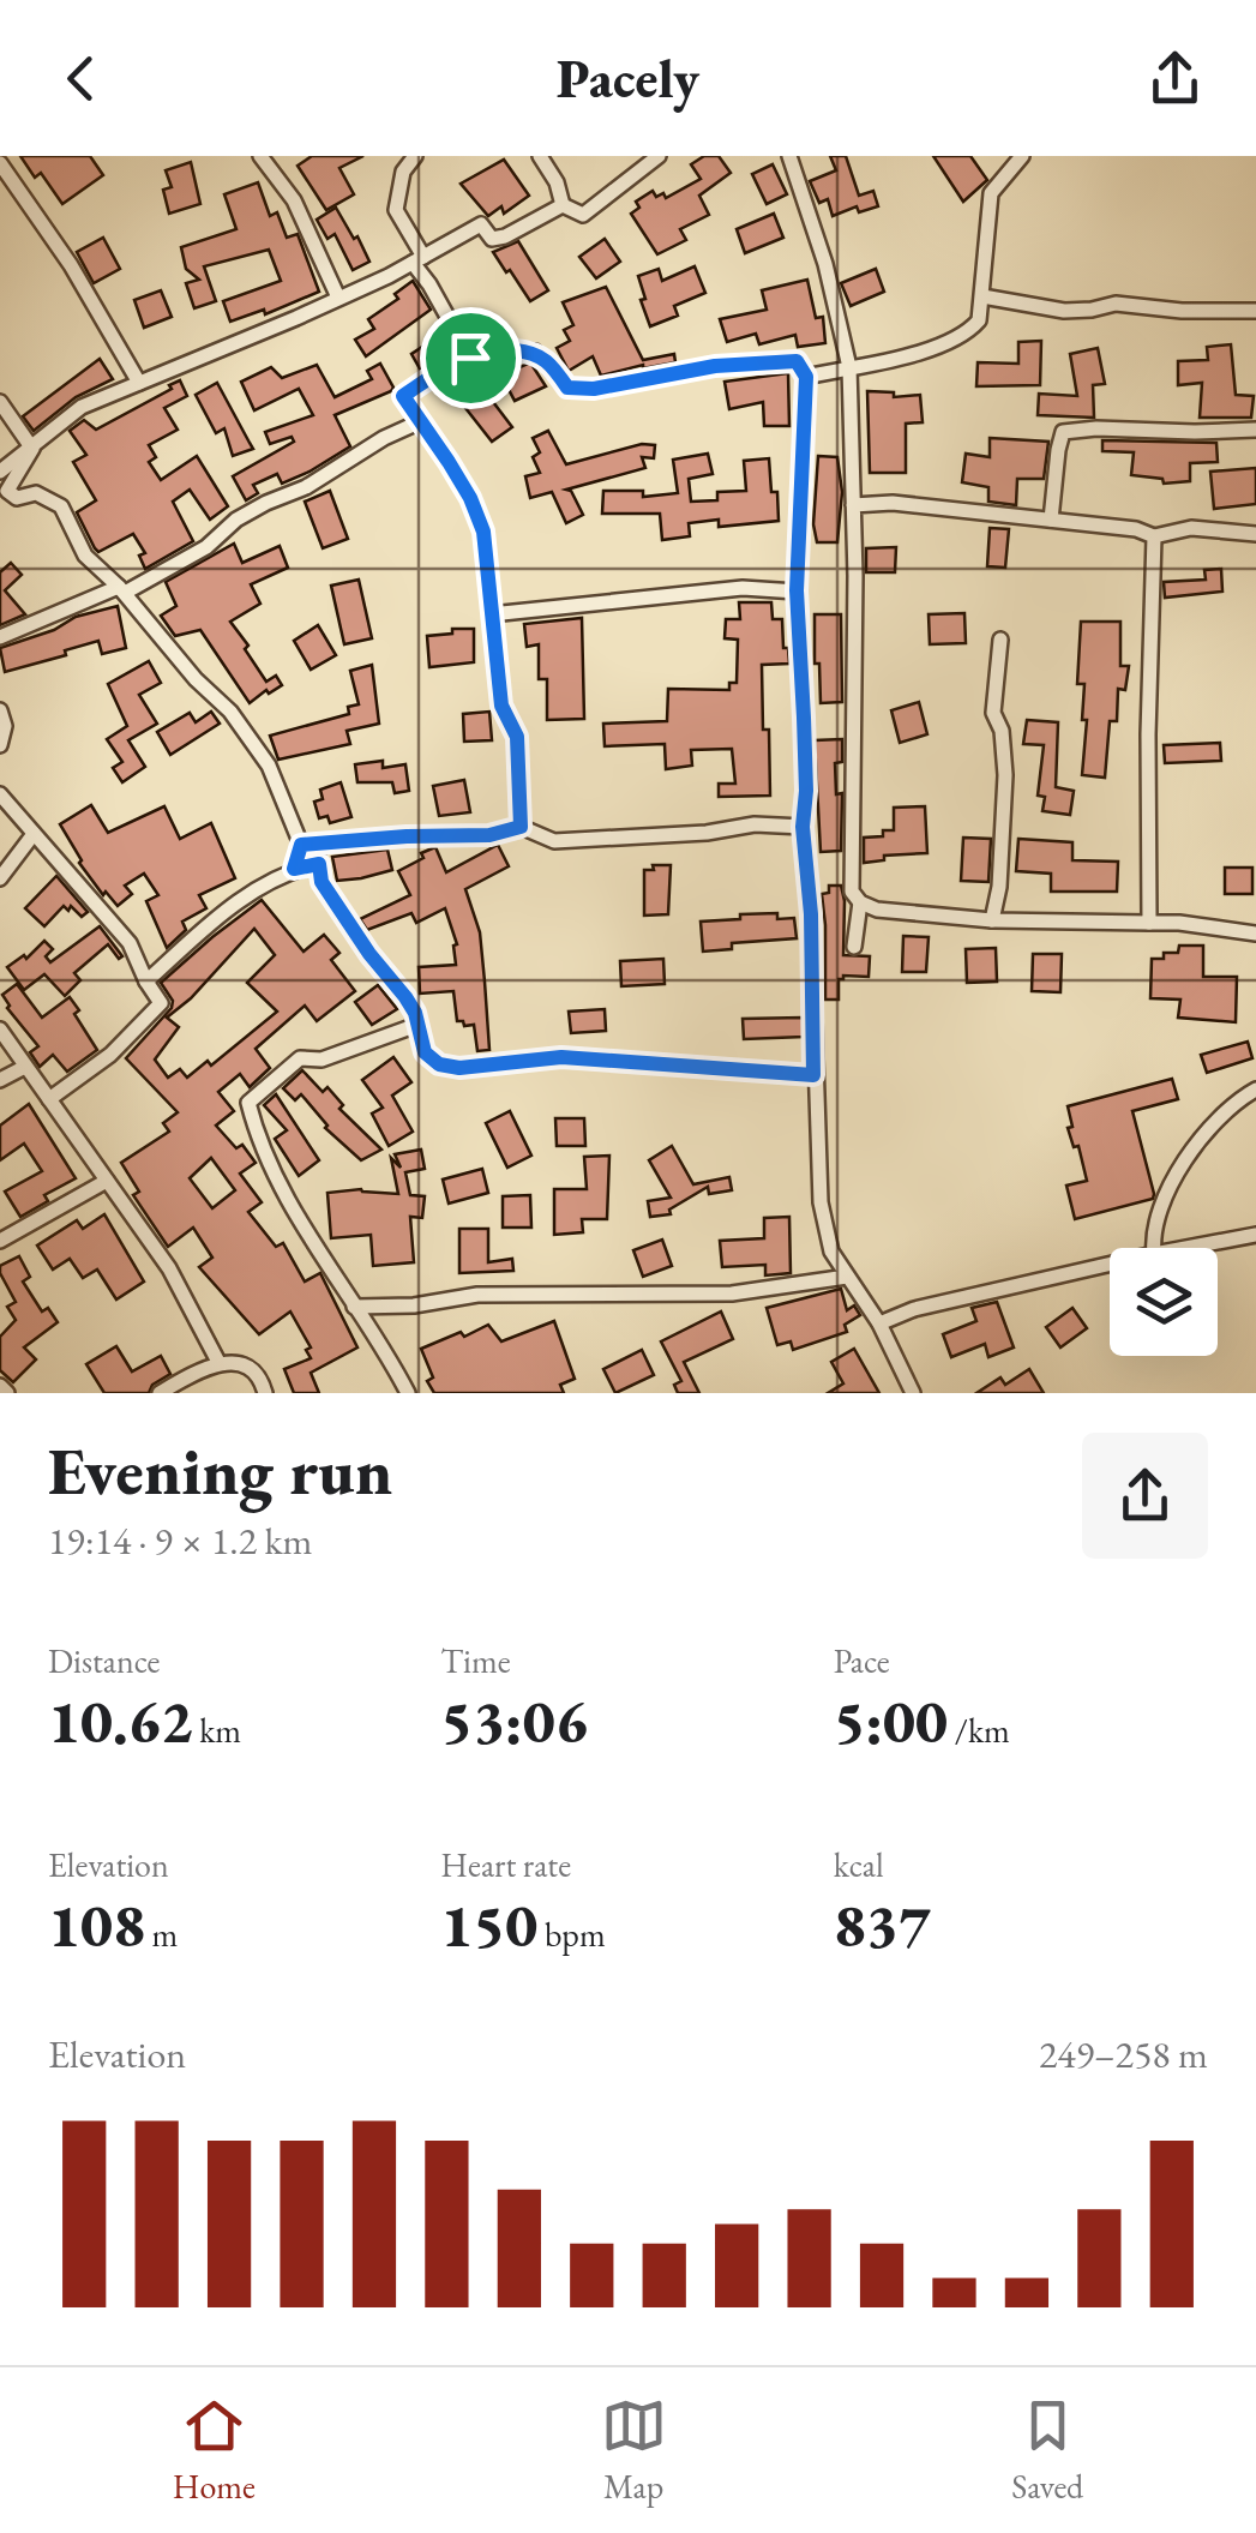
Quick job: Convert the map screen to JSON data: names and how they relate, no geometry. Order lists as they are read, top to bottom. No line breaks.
{"page":{"header":"Pacely","heading":["Evening run","19:14 · 9 × 1.2 km"],"stats":[["Distance","10.62 km"],["Time","53:06"],["Pace","5:00 /km"],["Elevation","108 m"],["Heart rate","150 bpm"],["kcal","837"]],"chart":["Elevation","249–258 m"],"tabs":["Home","Map","Saved"]}}
